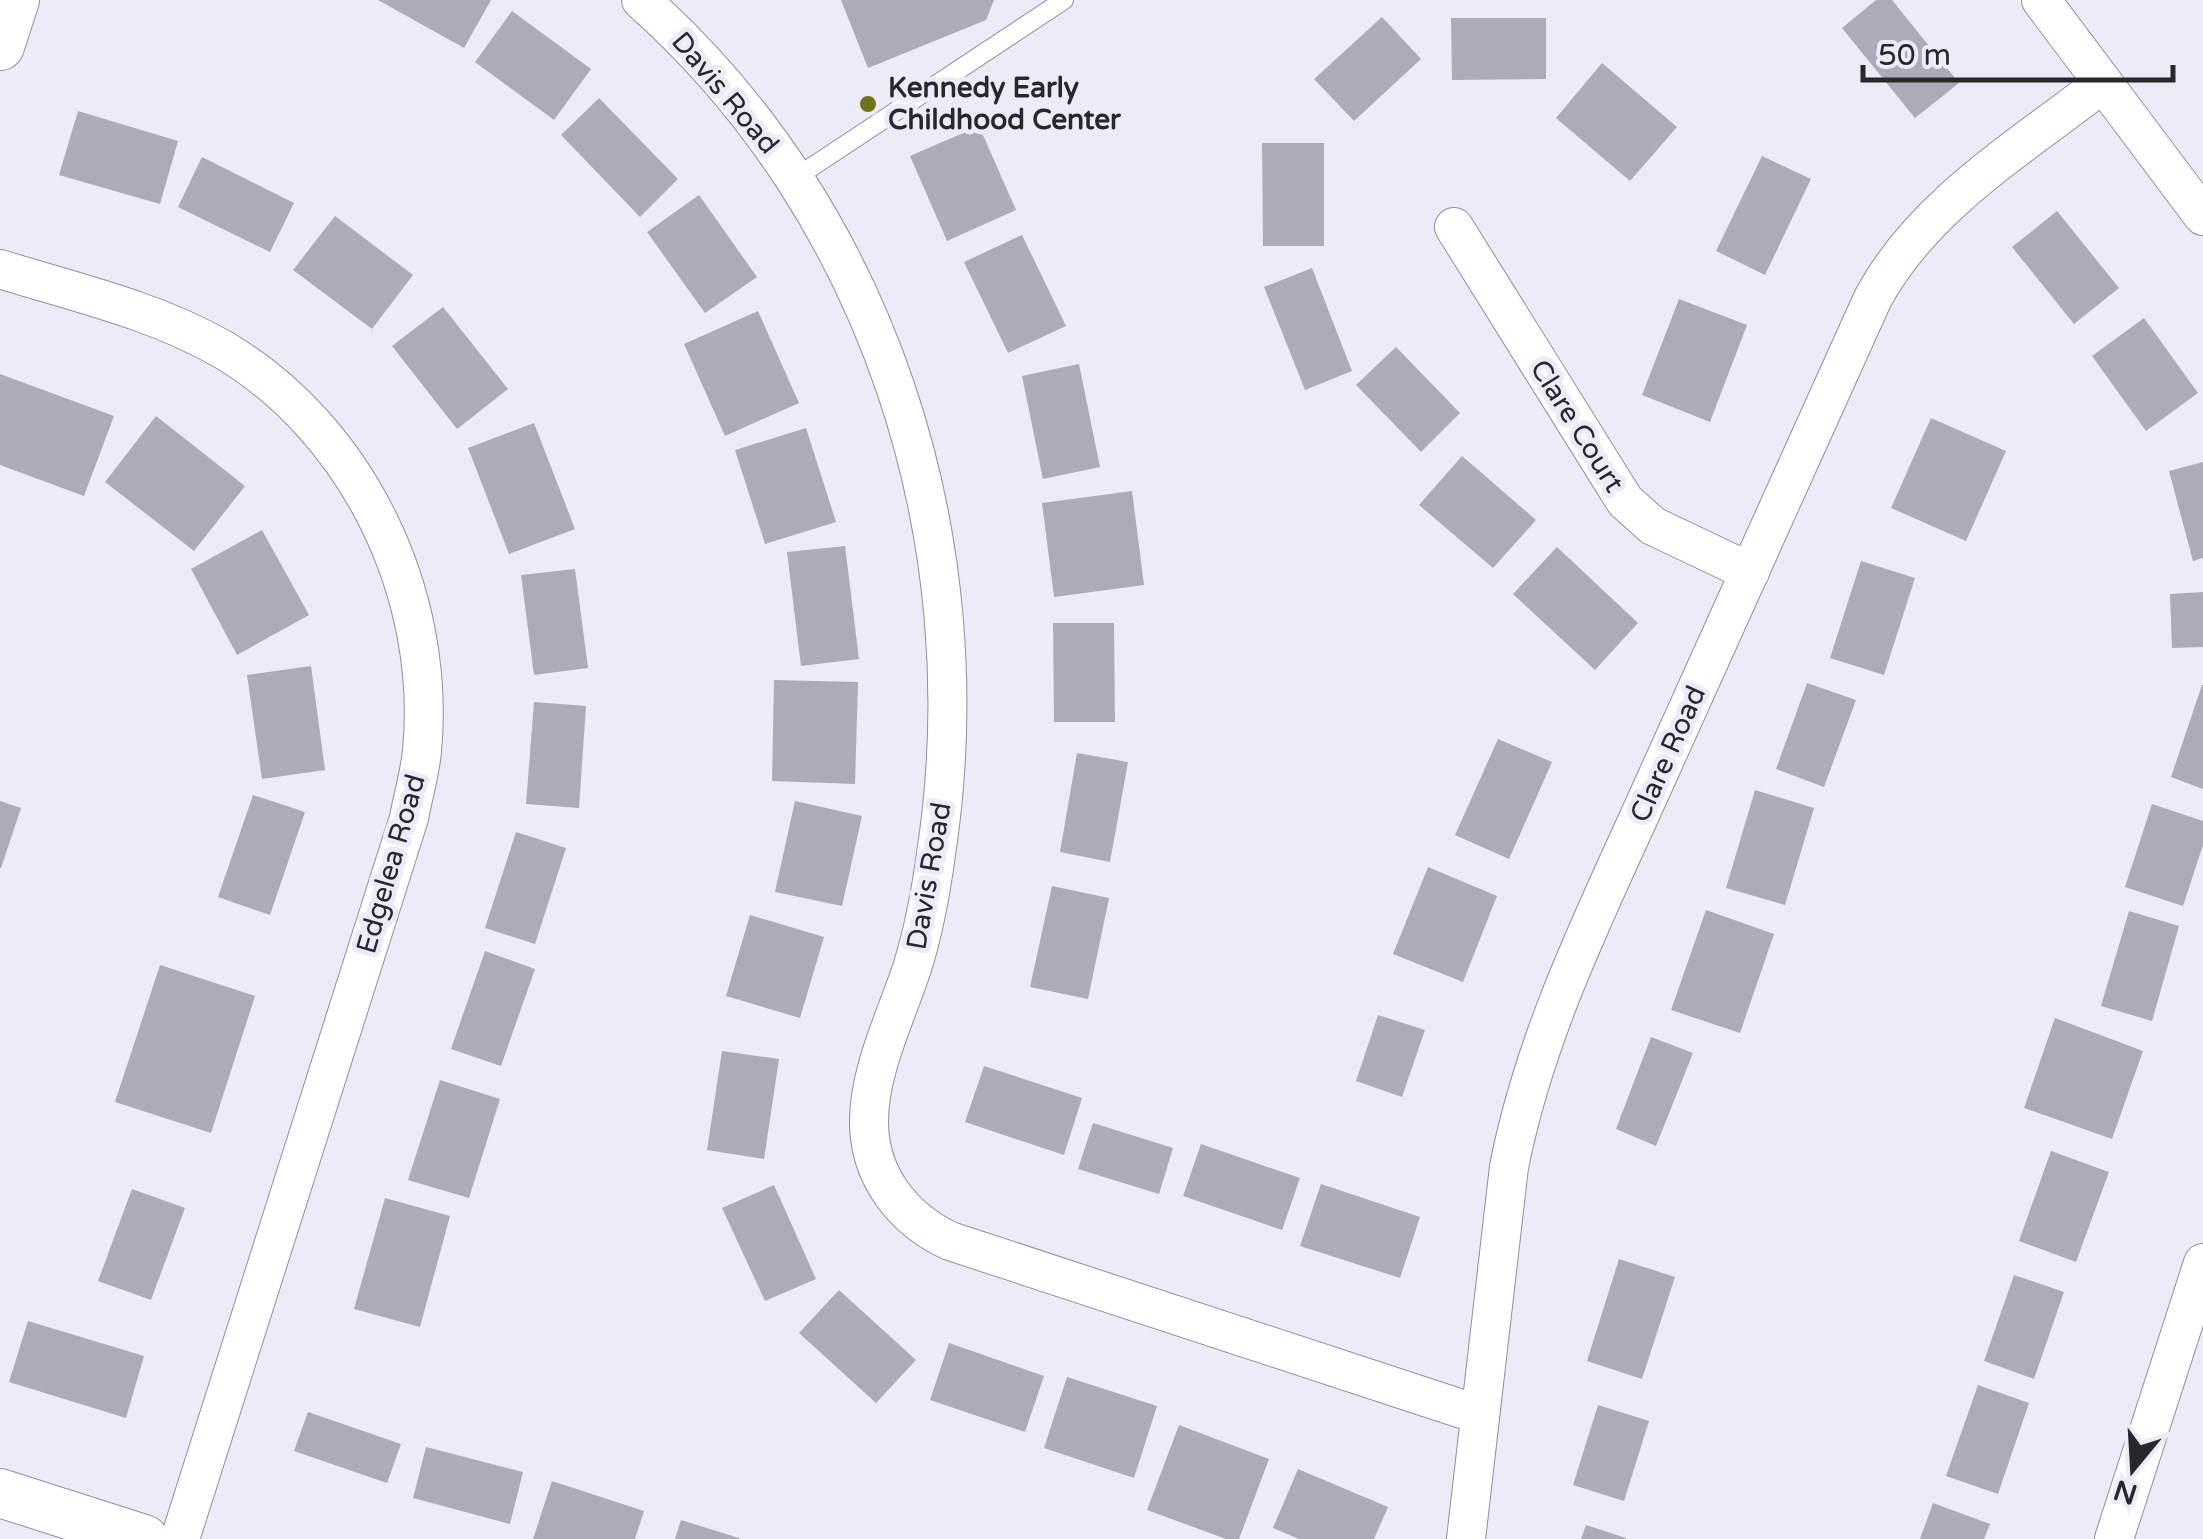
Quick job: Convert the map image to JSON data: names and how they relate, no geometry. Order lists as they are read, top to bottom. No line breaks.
{"streets":{"street":["Davis Road","Clare Court","Clare Road","Edgelea Road"]},"crossings":[["Davis Road","Clare Road"],["Clare Court","Clare Road"]],"places":["Kennedy Early Childhood Center"],"scale_bar":"50 m","north":"bottom"}
